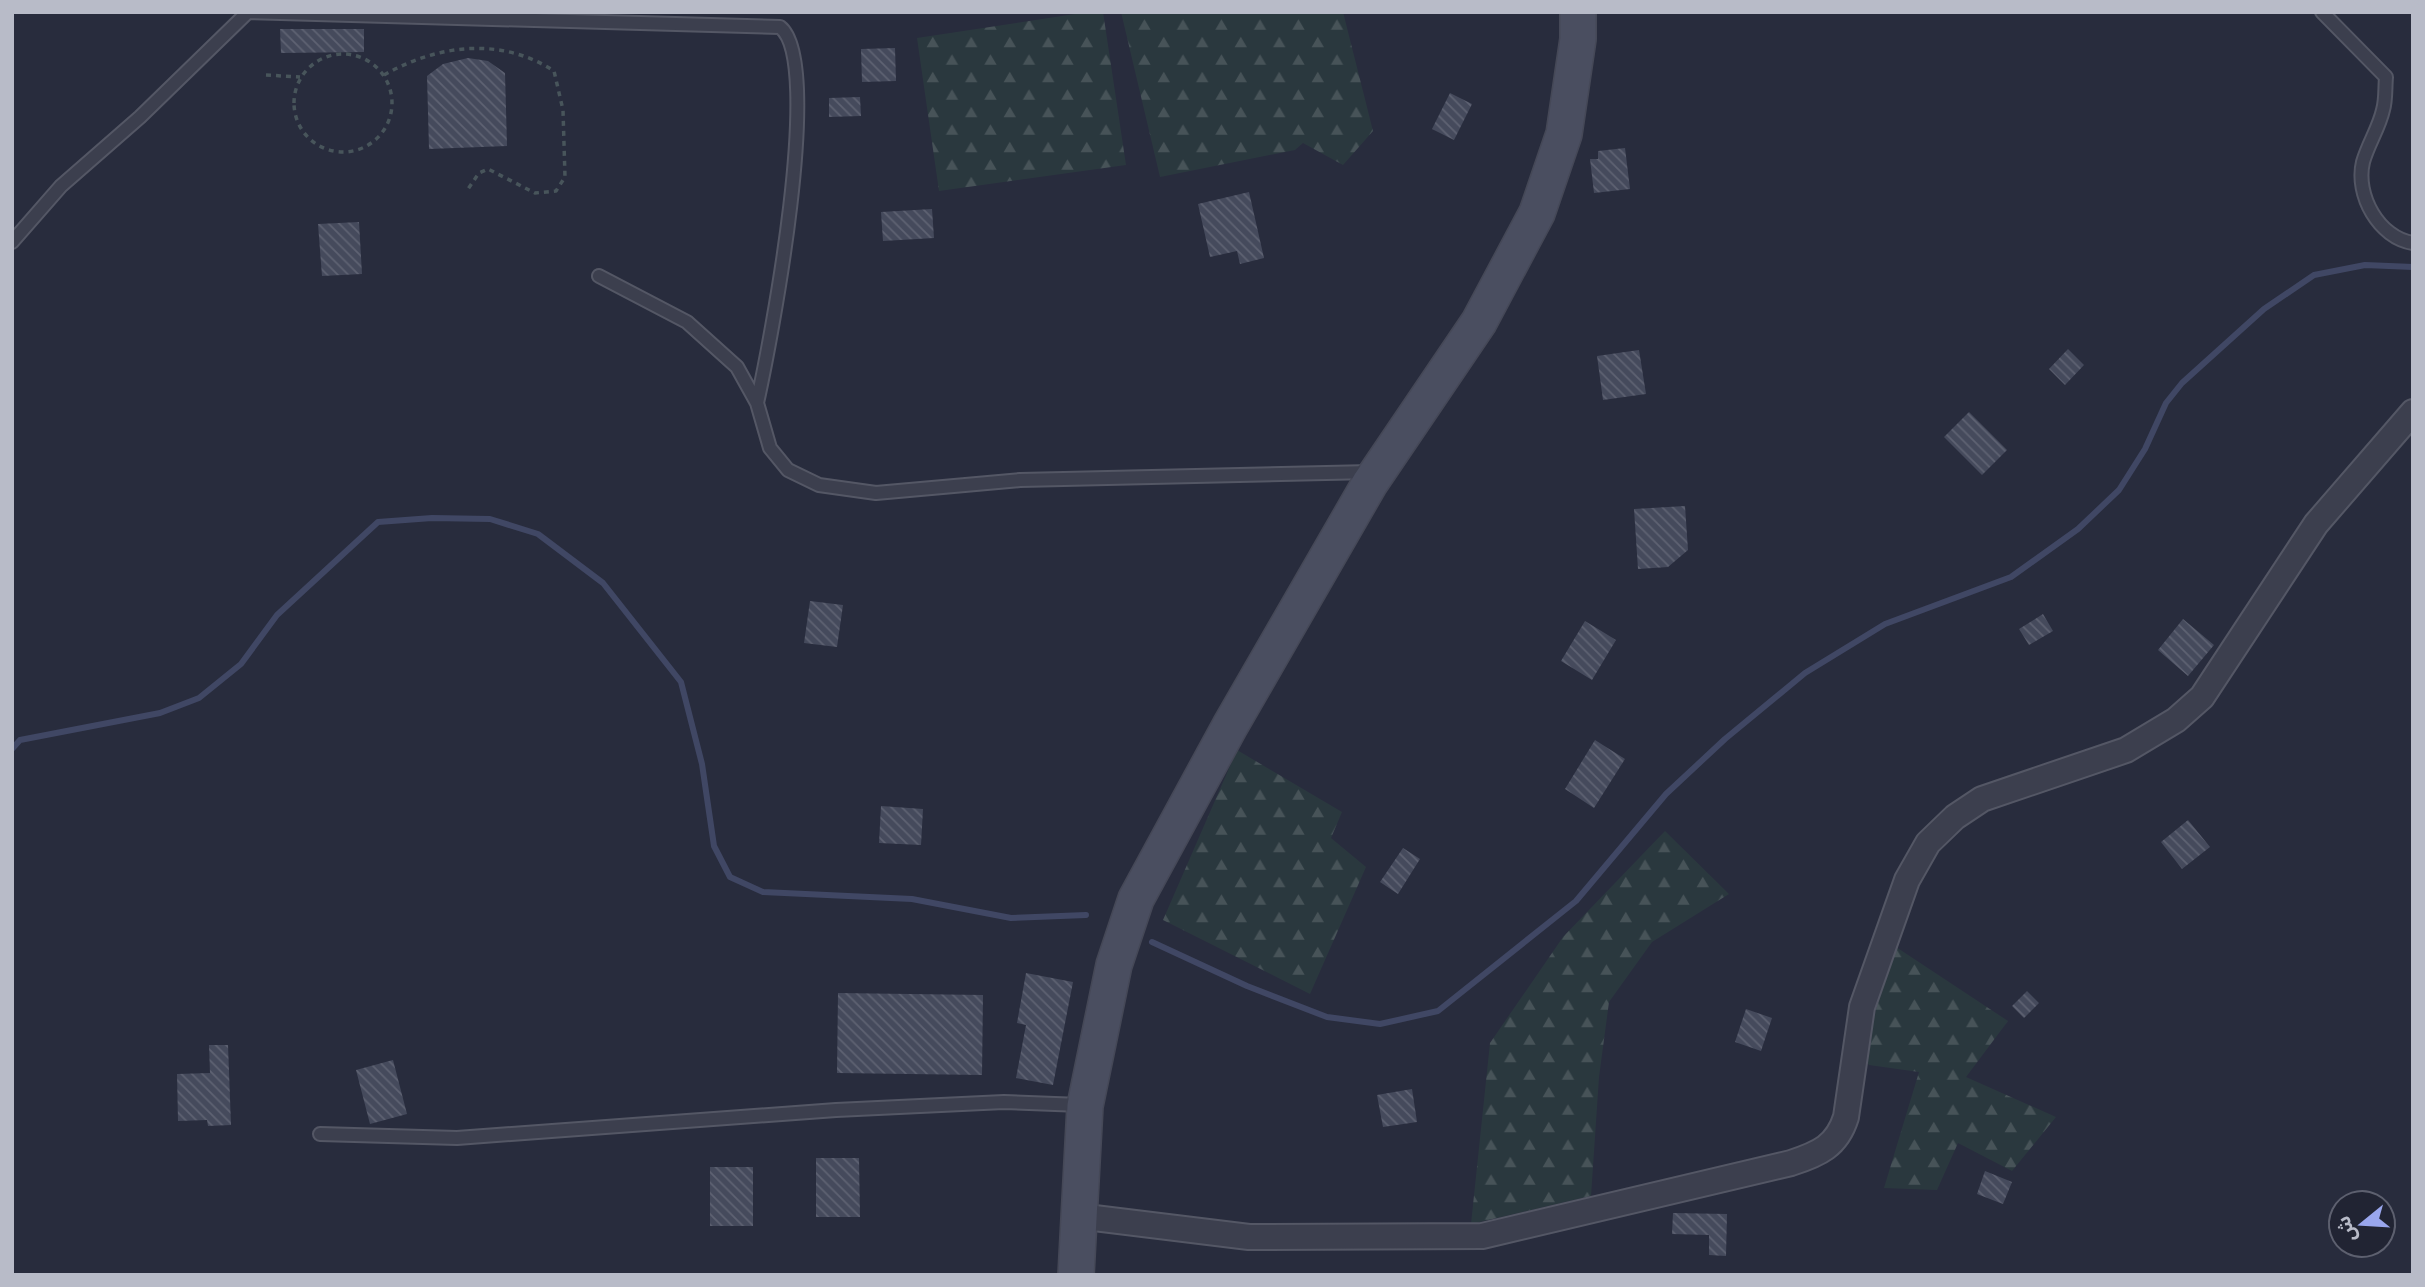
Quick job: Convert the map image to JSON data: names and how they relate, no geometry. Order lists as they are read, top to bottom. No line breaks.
{"north":"left"}
